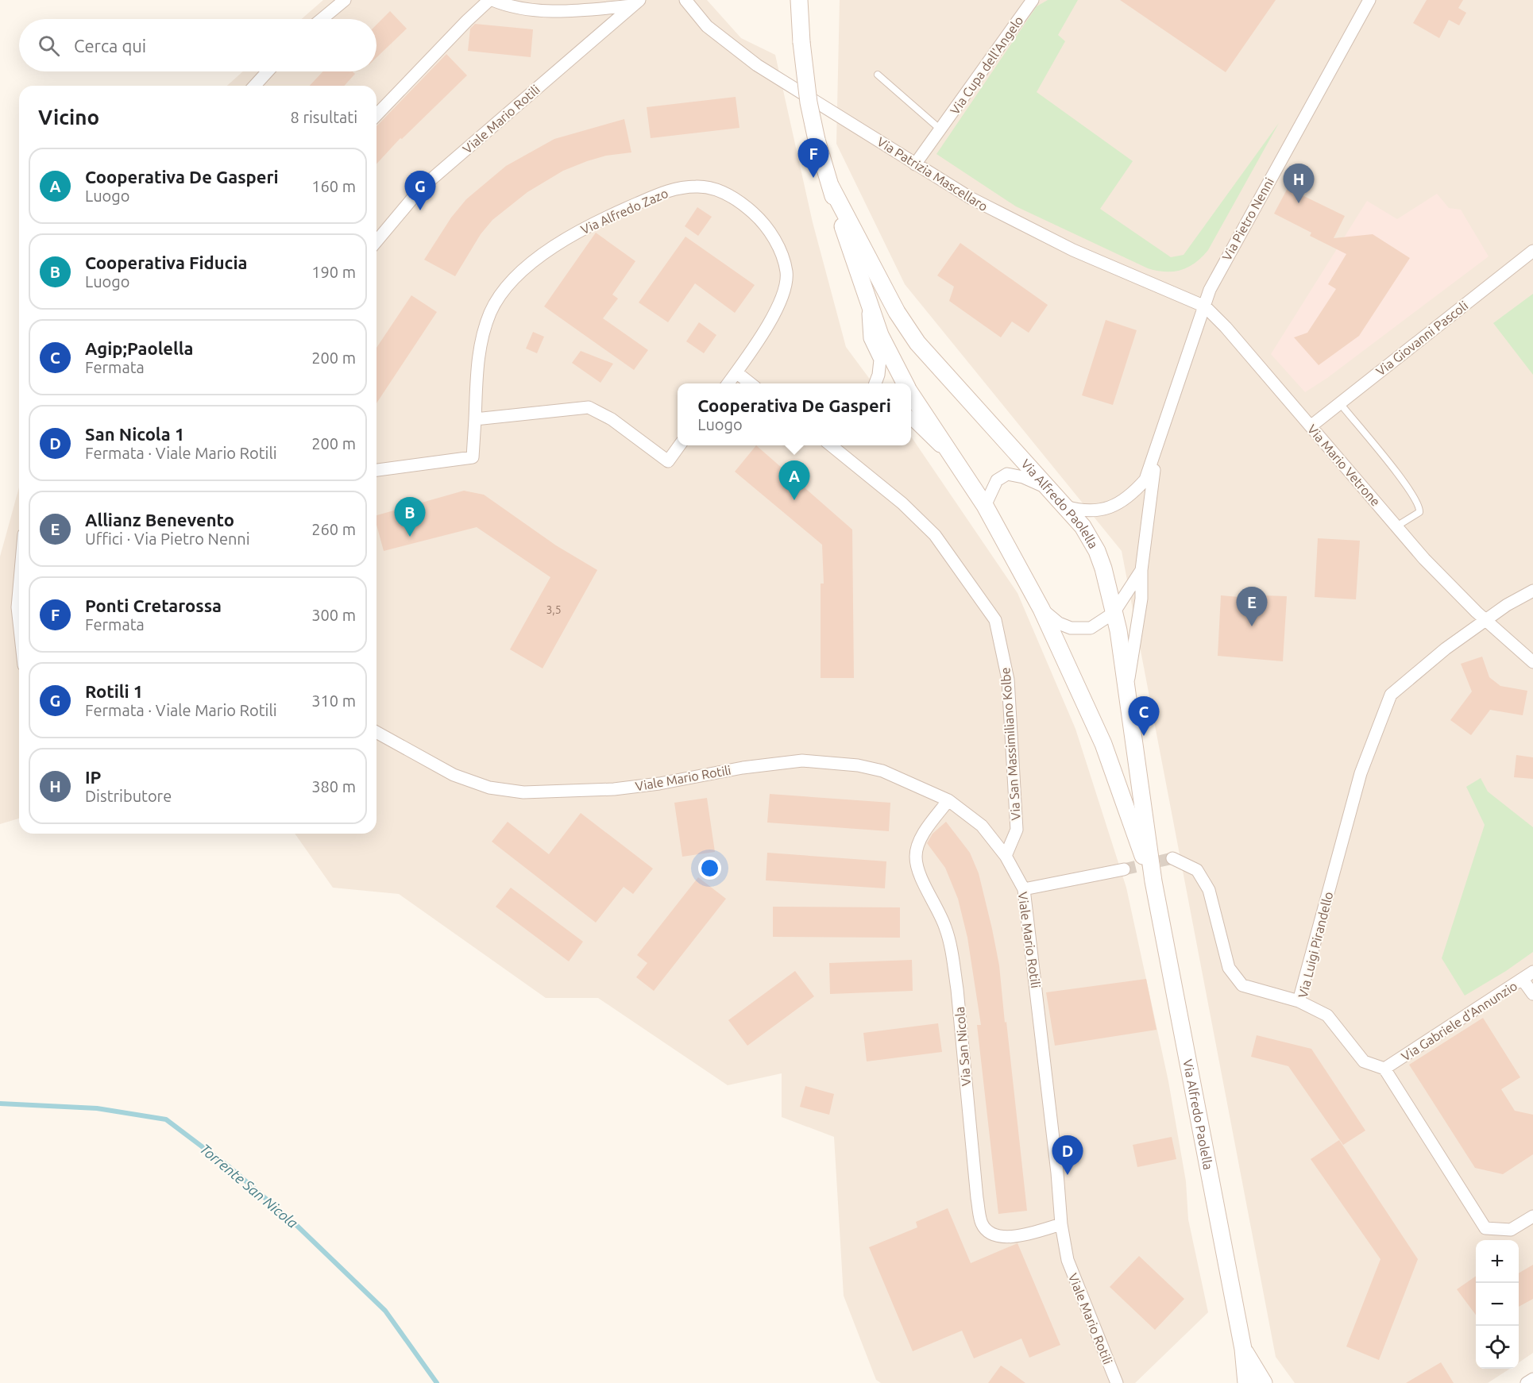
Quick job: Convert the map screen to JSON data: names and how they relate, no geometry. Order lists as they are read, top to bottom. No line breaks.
{"streets":{"main road":["Via Alfredo Paolella"],"street":["Via Cupa dell'Angelo","Viale Mario Rotili","Via Patrizia Mascellaro","Via Alfredo Zazo","Via Pietro Nenni","Via Giovanni Pascoli","Via Mario Vetrone","Via San Massimiliano Kolbe","Via Luigi Pirandello","Via Gabriele d'Annunzio","Via San Nicola"]},"crossings":[["Via Cupa dell'Angelo","Via Patrizia Mascellaro"],["Viale Mario Rotili","Via San Massimiliano Kolbe"],["Viale Mario Rotili","Via San Nicola"],["Via Patrizia Mascellaro","Via Pietro Nenni"],["Via Patrizia Mascellaro","Via Mario Vetrone"],["Via Pietro Nenni","Via Mario Vetrone"],["Via Pietro Nenni","Via Alfredo Paolella"],["Via Giovanni Pascoli","Via Mario Vetrone"],["Via Mario Vetrone","Via Luigi Pirandello"],["Via Luigi Pirandello","Via Gabriele d'Annunzio"]],"water":["Torrente San Nicola"],"house_numbers":["3,5"],"page":{"search":"Cerca qui","heading":["Vicino","8 risultati"],"pins":["F","H","G","A","B","E","C","D"],"list":[{"mark":"A","name":"Cooperativa De Gasperi","note":"Luogo","value":"160 m"},{"mark":"B","name":"Cooperativa Fiducia","note":"Luogo","value":"190 m"},{"mark":"C","name":"Agip;Paolella","note":"Fermata","value":"200 m"},{"mark":"D","name":"San Nicola 1","note":"Fermata · Viale Mario Rotili","value":"200 m"},{"mark":"E","name":"Allianz Benevento","note":"Uffici · Via Pietro Nenni","value":"260 m"},{"mark":"F","name":"Ponti Cretarossa","note":"Fermata","value":"300 m"},{"mark":"G","name":"Rotili 1","note":"Fermata · Viale Mario Rotili","value":"310 m"},{"mark":"H","name":"IP","note":"Distributore","value":"380 m"}],"popup":["Cooperativa De Gasperi","Luogo"],"map_buttons":["+","−"]}}
